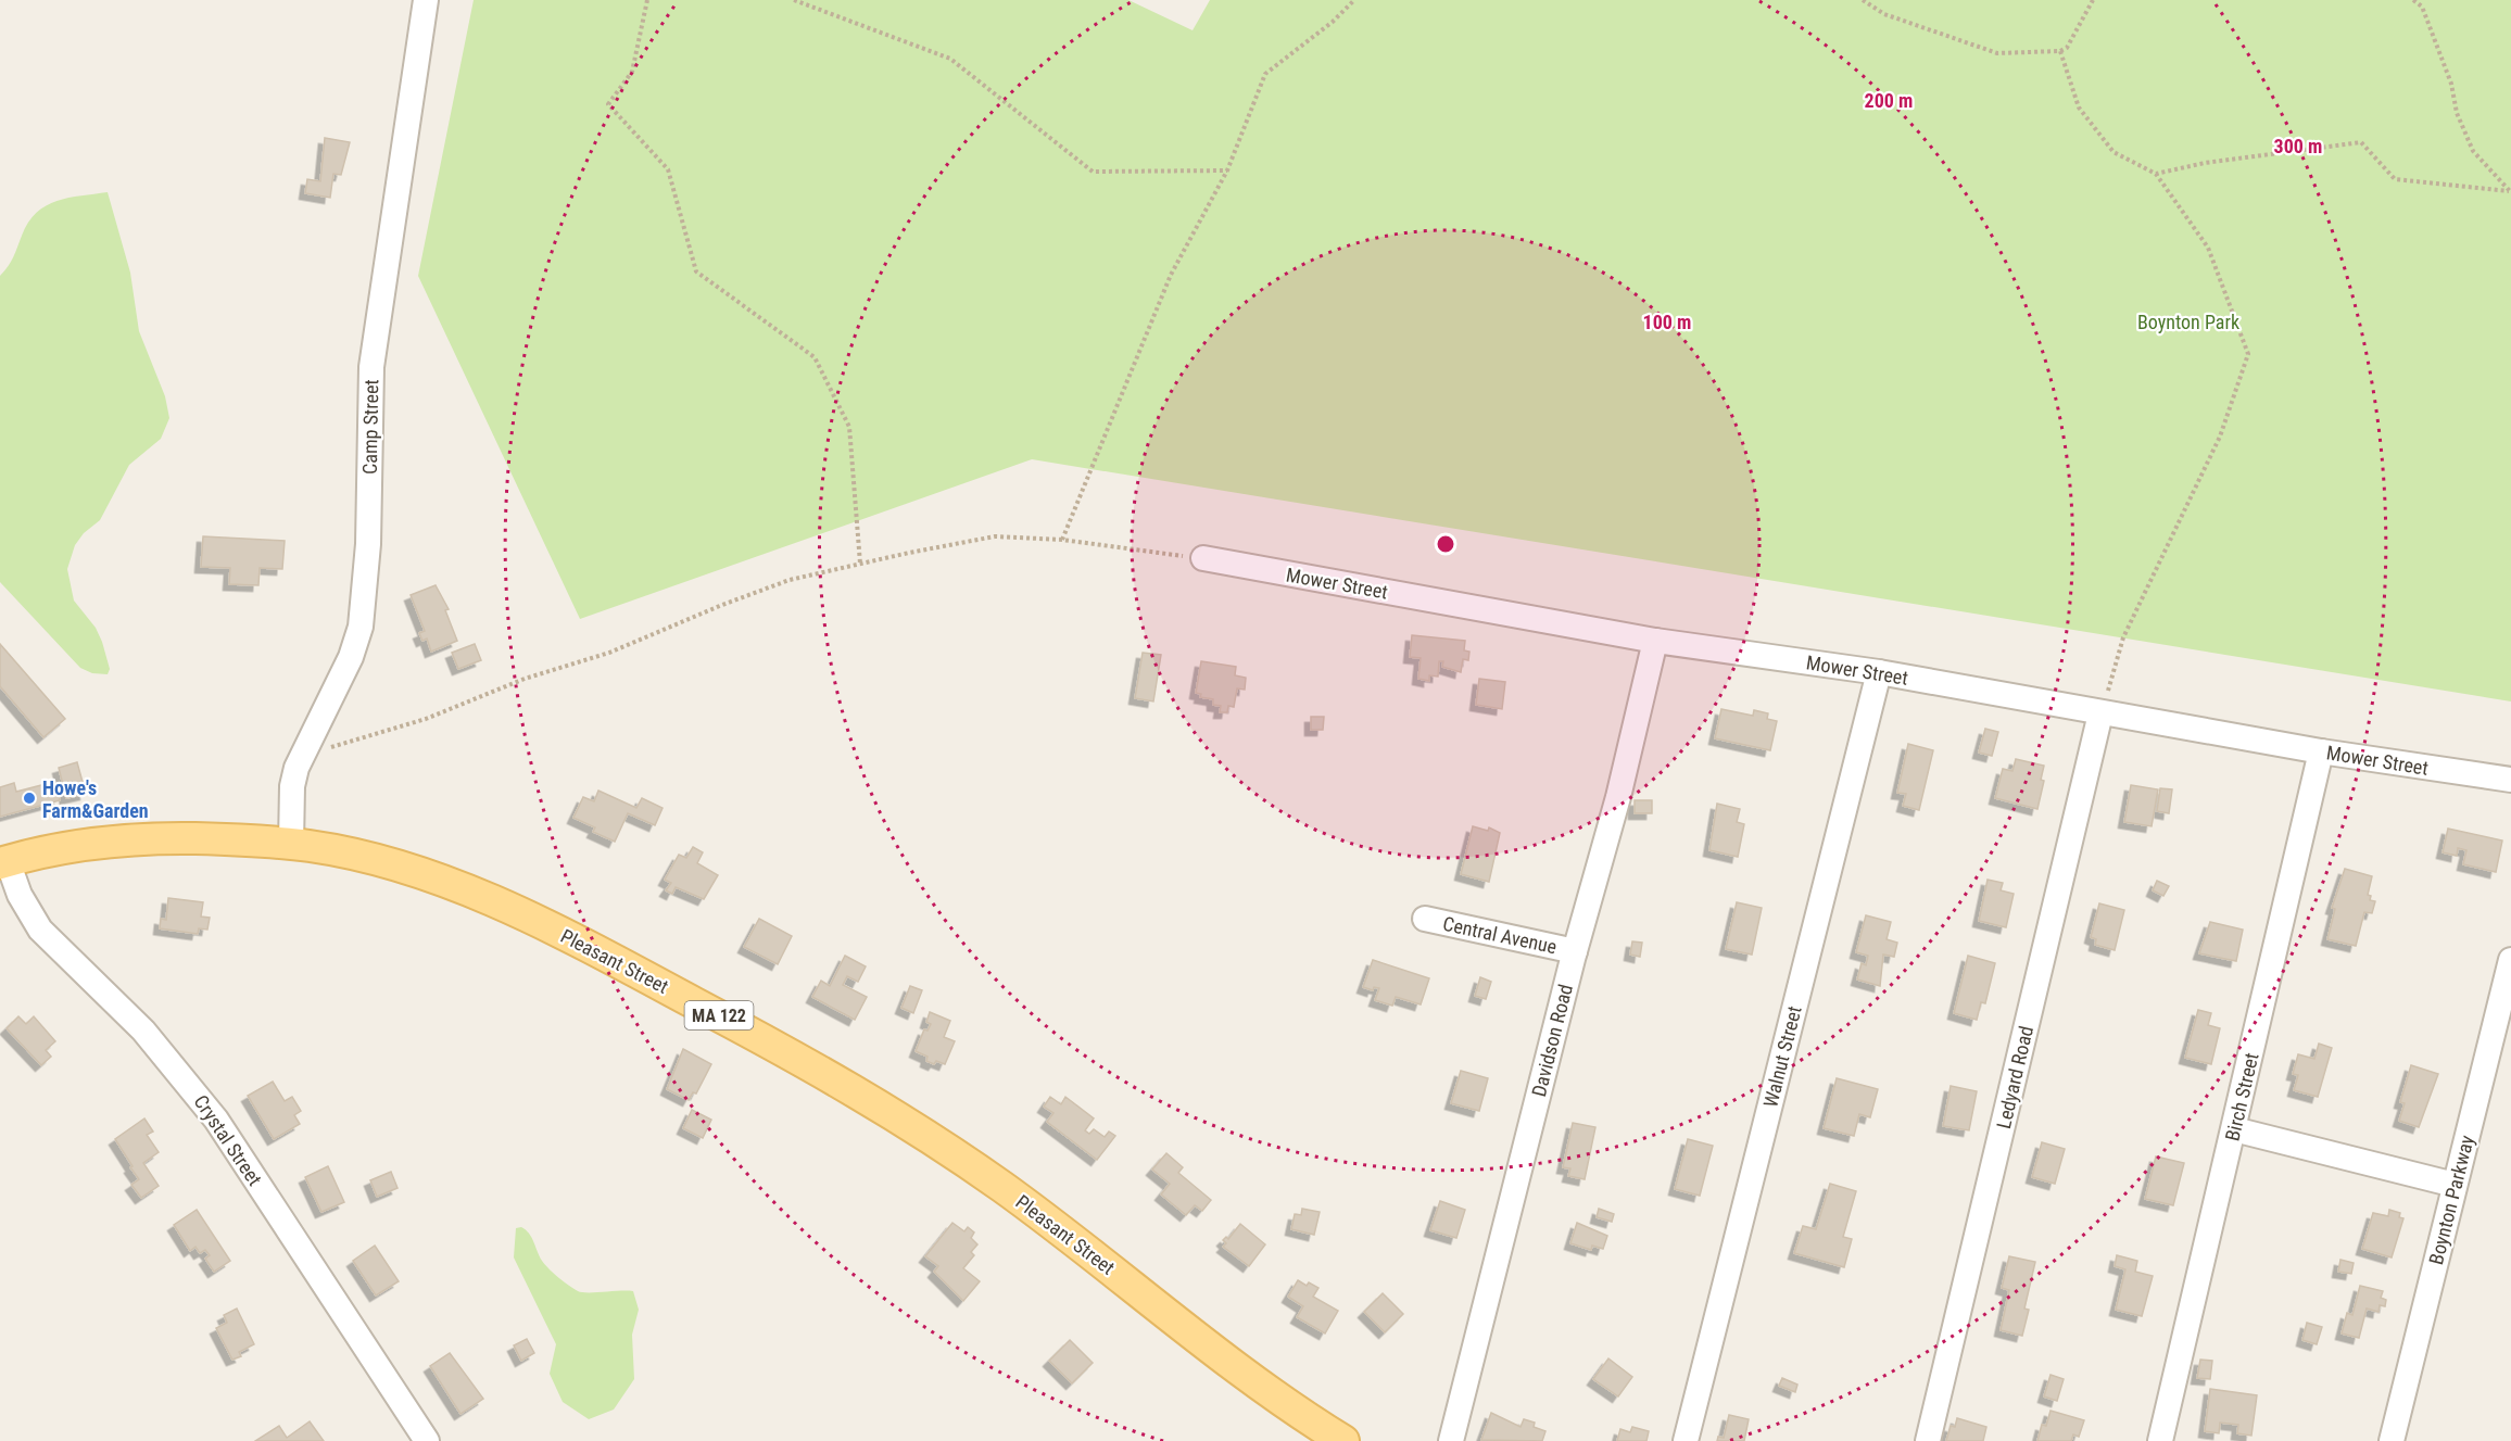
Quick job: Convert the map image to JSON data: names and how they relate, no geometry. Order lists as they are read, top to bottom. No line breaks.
{"streets":{"main road":["Pleasant Street","MA 122"],"street":["Camp Street","Mower Street","Central Avenue","Davidson Road","Walnut Street","Ledyard Road","Birch Street","Crystal Street","Boynton Parkway"]},"crossings":[["Camp Street","Pleasant Street"],["Mower Street","Davidson Road"],["Mower Street","Walnut Street"],["Mower Street","Ledyard Road"],["Mower Street","Birch Street"],["Central Avenue","Davidson Road"],["Pleasant Street","Crystal Street"]],"parks":["Boynton Park"],"places":["Howe's Farm&Garden"],"rings":["200 m","300 m","100 m"]}
